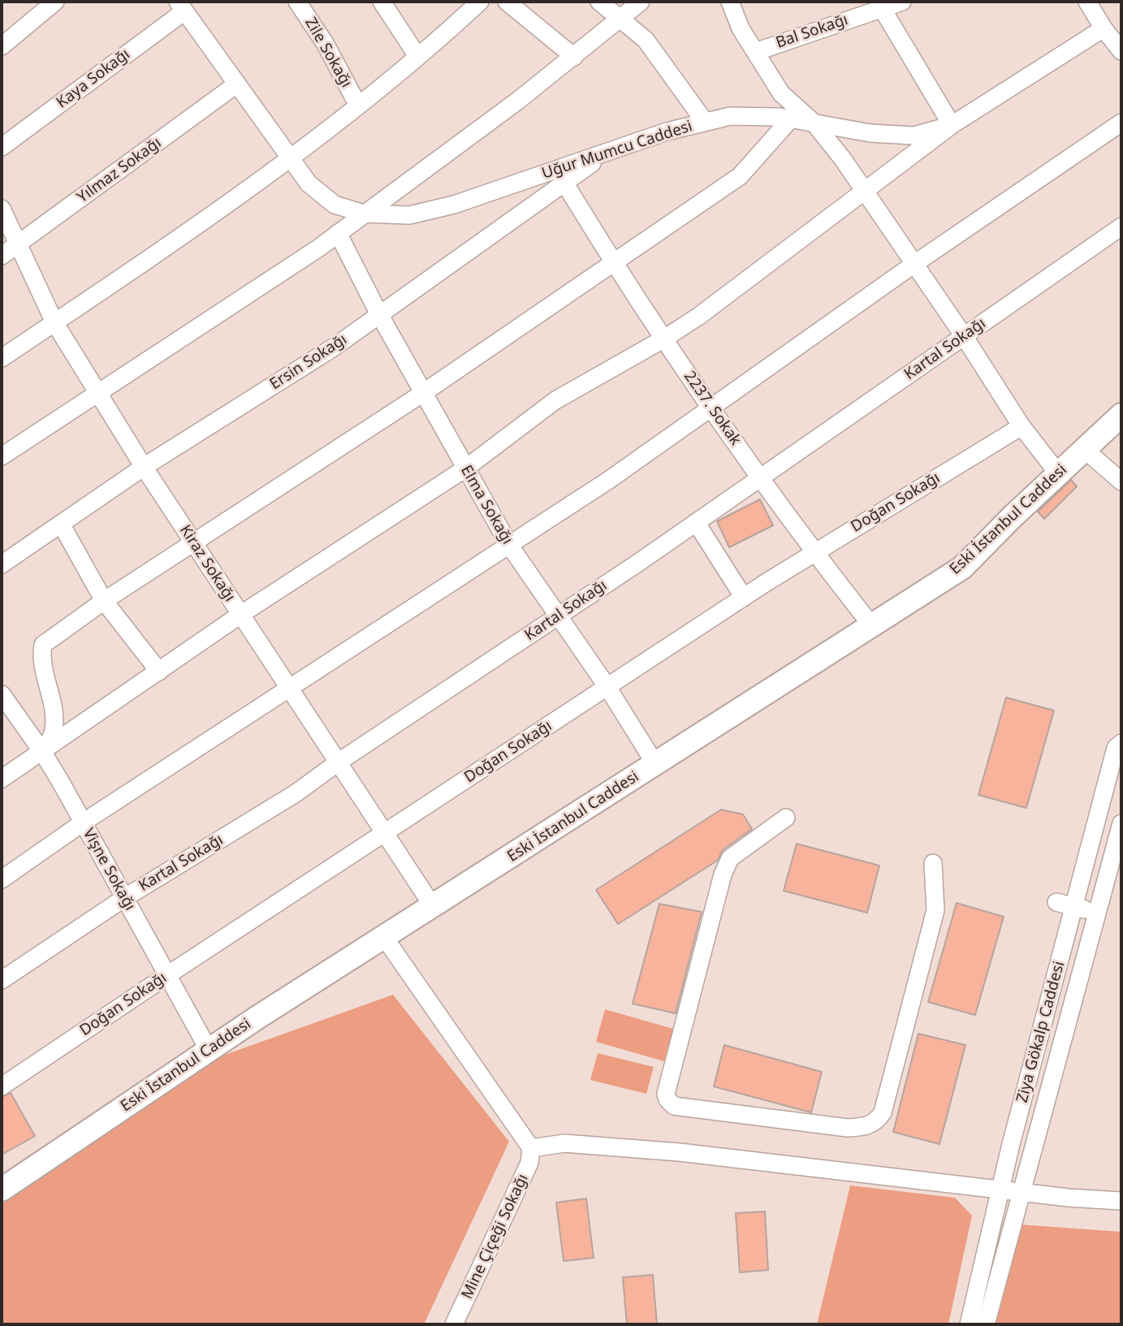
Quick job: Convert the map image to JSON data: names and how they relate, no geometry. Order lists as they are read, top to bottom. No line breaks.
{"streets":{"main road":["Eski İstanbul Caddesi"],"street":["Bal Sokağı","Zile Sokağı","Kaya Sokağı","Uğur Mumcu Caddesi","Yılmaz Sokağı","Kartal Sokağı","Ersin Sokağı","2237. Sokak","Doğan Sokağı","Elma Sokağı","Kiraz Sokağı","Vişne Sokağı","Ziya Gökalp Caddesi","Mine Çiçeği Sokağı"]},"crossings":[["Kaya Sokağı","Uğur Mumcu Caddesi"],["Uğur Mumcu Caddesi","Yılmaz Sokağı"],["Uğur Mumcu Caddesi","Ersin Sokağı"],["Yılmaz Sokağı","Kiraz Sokağı"],["Kartal Sokağı","2237. Sokak"],["Kartal Sokağı","Elma Sokağı"],["Kartal Sokağı","Kiraz Sokağı"],["Kartal Sokağı","Vişne Sokağı"],["Ersin Sokağı","2237. Sokak"],["Ersin Sokağı","Elma Sokağı"],["Ersin Sokağı","Kiraz Sokağı"],["2237. Sokak","Doğan Sokağı"],["2237. Sokak","Eski İstanbul Caddesi"],["Doğan Sokağı","Elma Sokağı"],["Doğan Sokağı","Kiraz Sokağı"],["Doğan Sokağı","Vişne Sokağı"],["Elma Sokağı","Eski İstanbul Caddesi"],["Eski İstanbul Caddesi","Kiraz Sokağı"],["Eski İstanbul Caddesi","Vişne Sokağı"]]}
